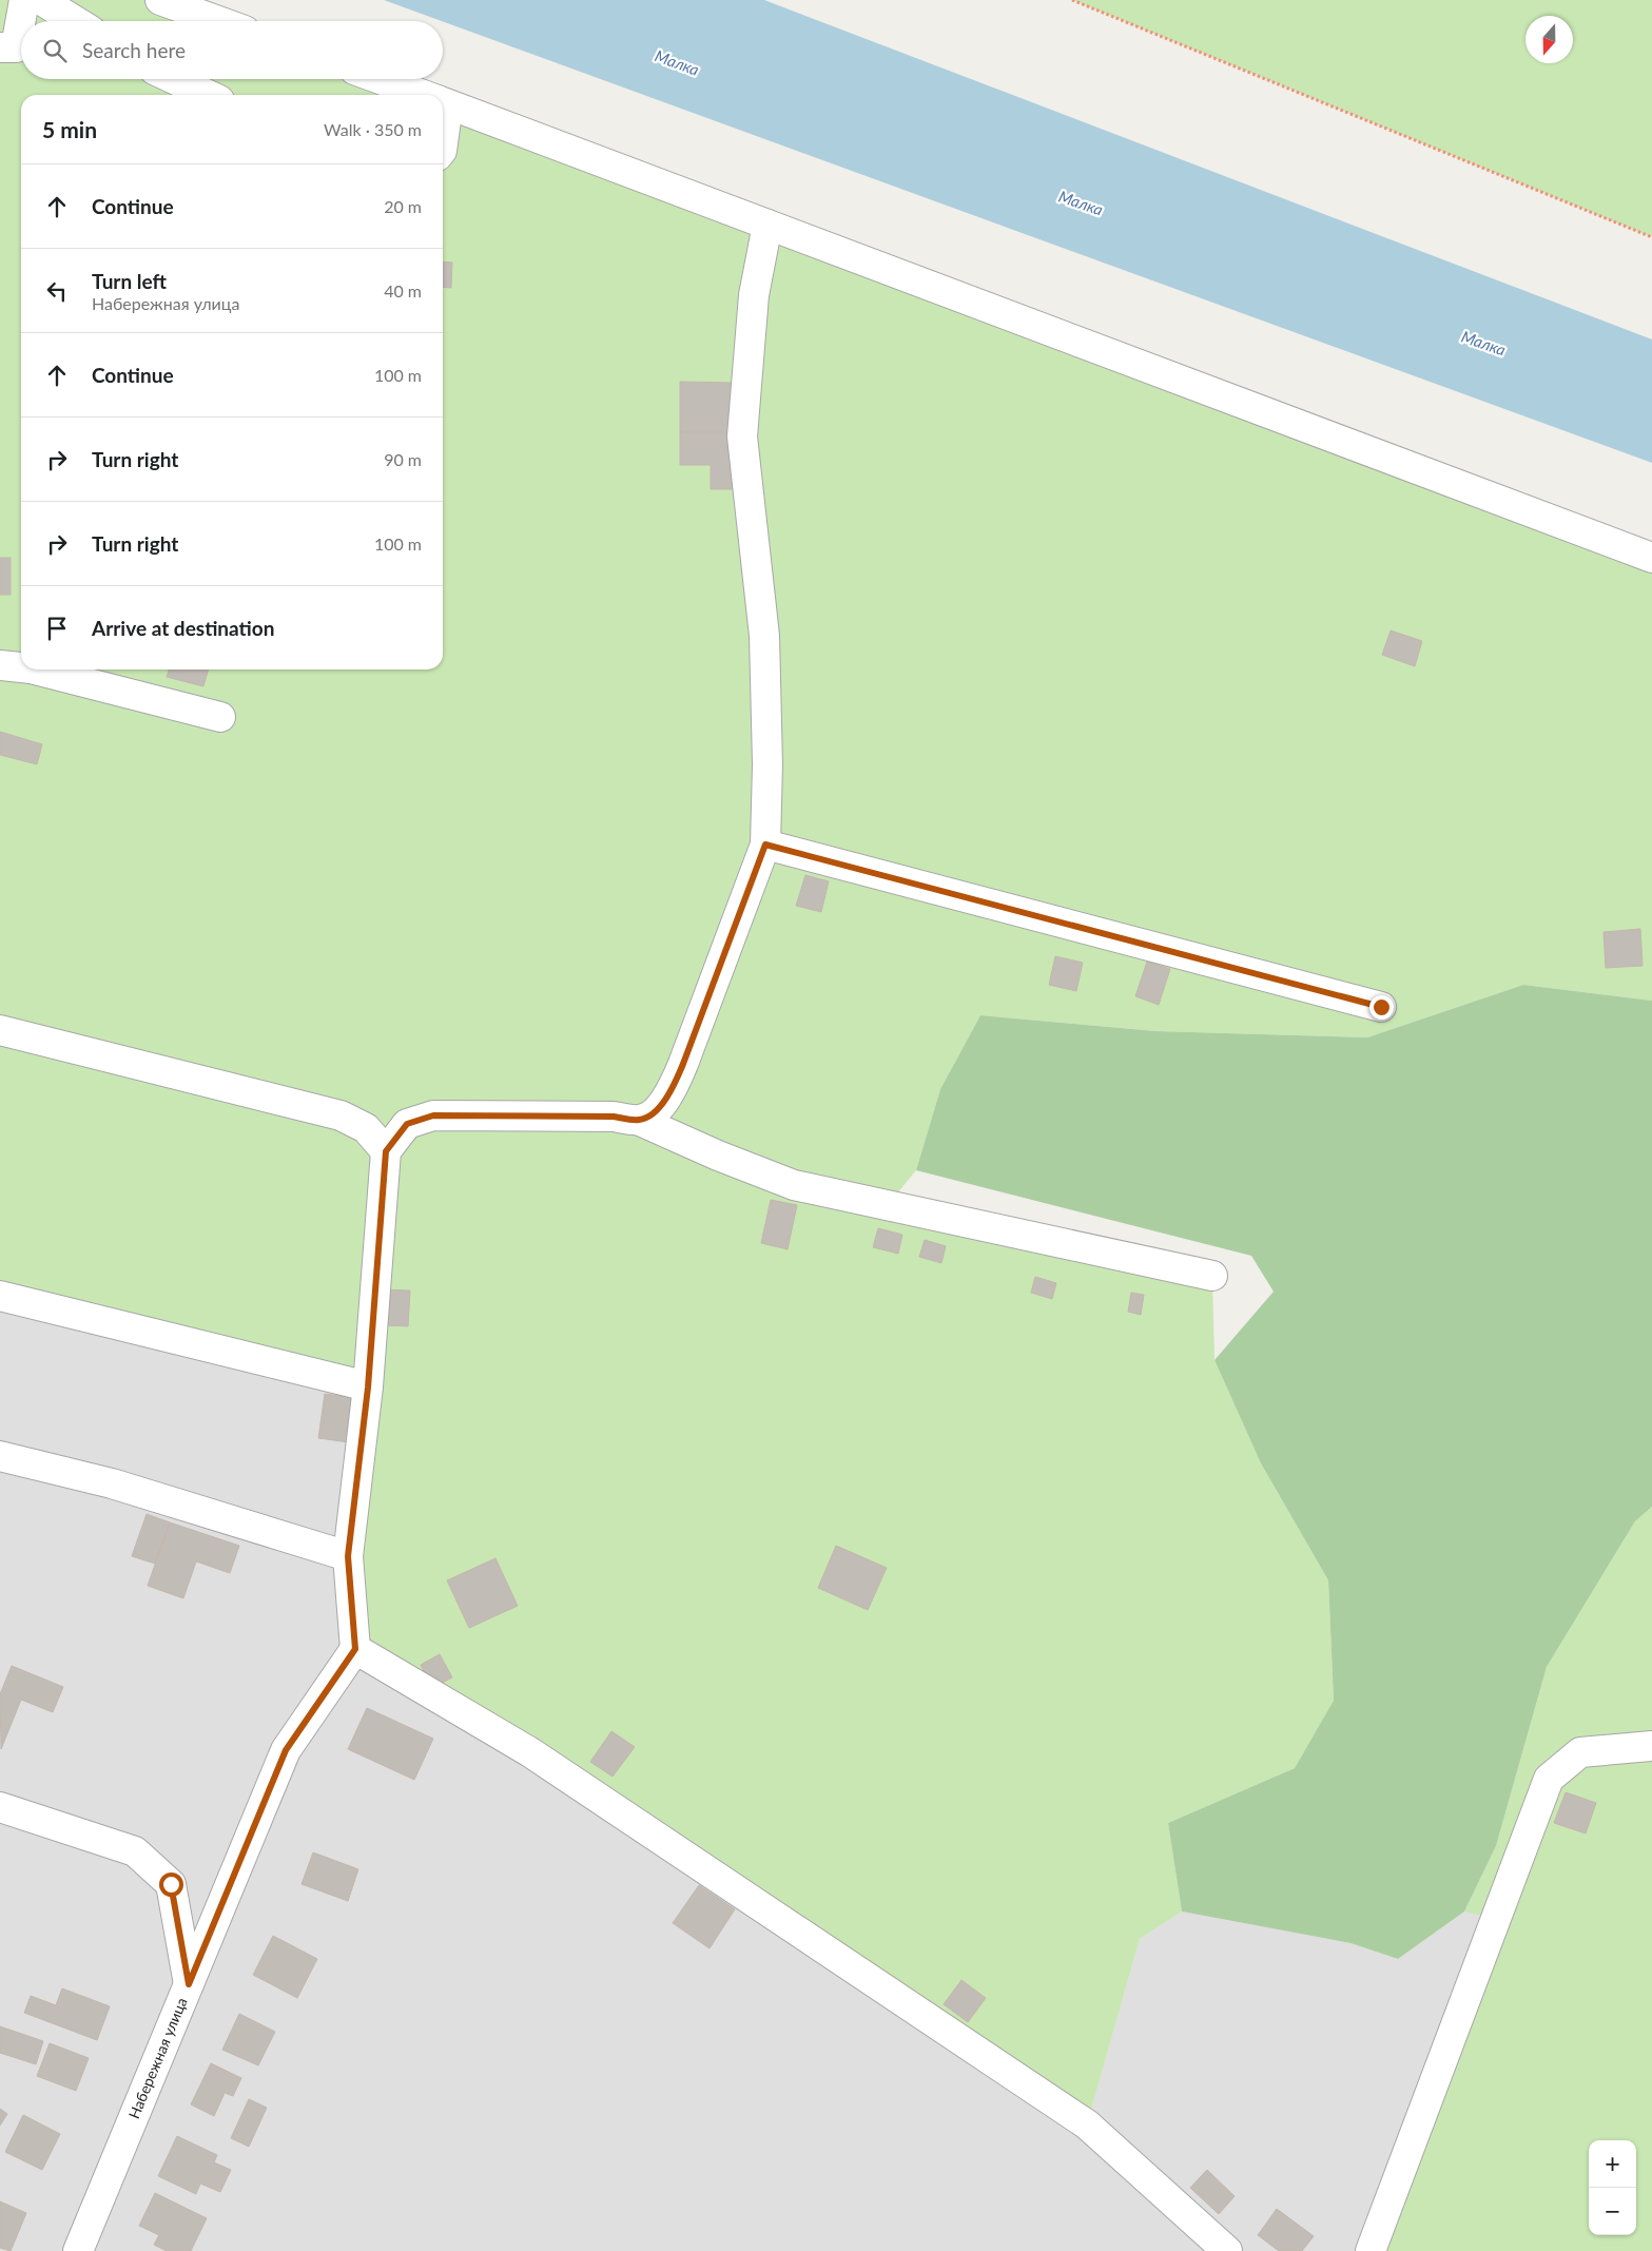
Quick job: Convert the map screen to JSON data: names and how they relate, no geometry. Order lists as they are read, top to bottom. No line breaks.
{"streets":{"street":["Набережная улица"]},"water":["Малка"],"north":"bottom","page":{"search":"Search here","heading":["5 min","Walk · 350 m"],"list":[["Continue","20 m"],["Turn left","Набережная улица","40 m"],["Continue","100 m"],["Turn right","90 m"],["Turn right","100 m"],"Arrive at destination"],"map_buttons":["+","−"]}}
